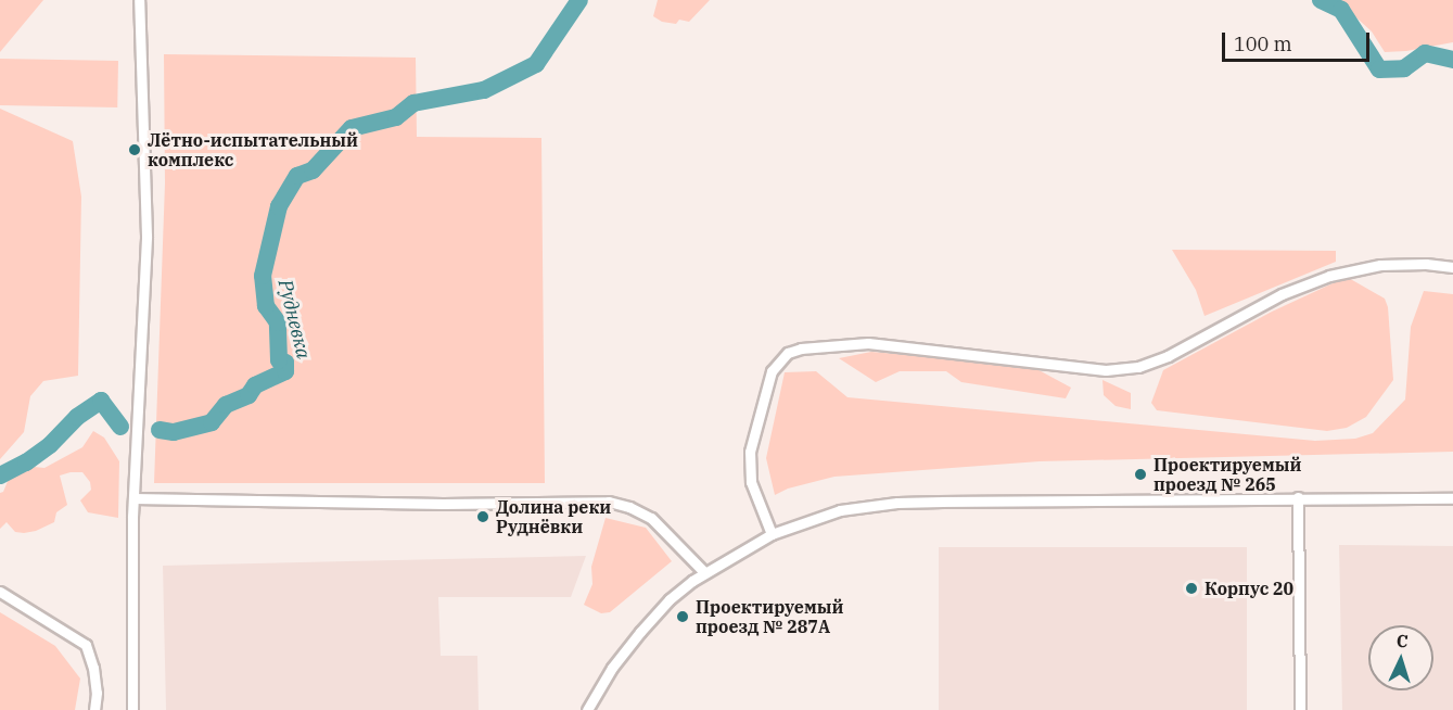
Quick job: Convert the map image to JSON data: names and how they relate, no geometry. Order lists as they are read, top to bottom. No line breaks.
{"water":["Рудневка"],"places":["Лётно-испытательный комплекс","Проектируемый проезд № 265","Долина реки Руднёвки","Корпус 20","Проектируемый проезд № 287А"],"scale_bar":"100 m","north":"top"}
